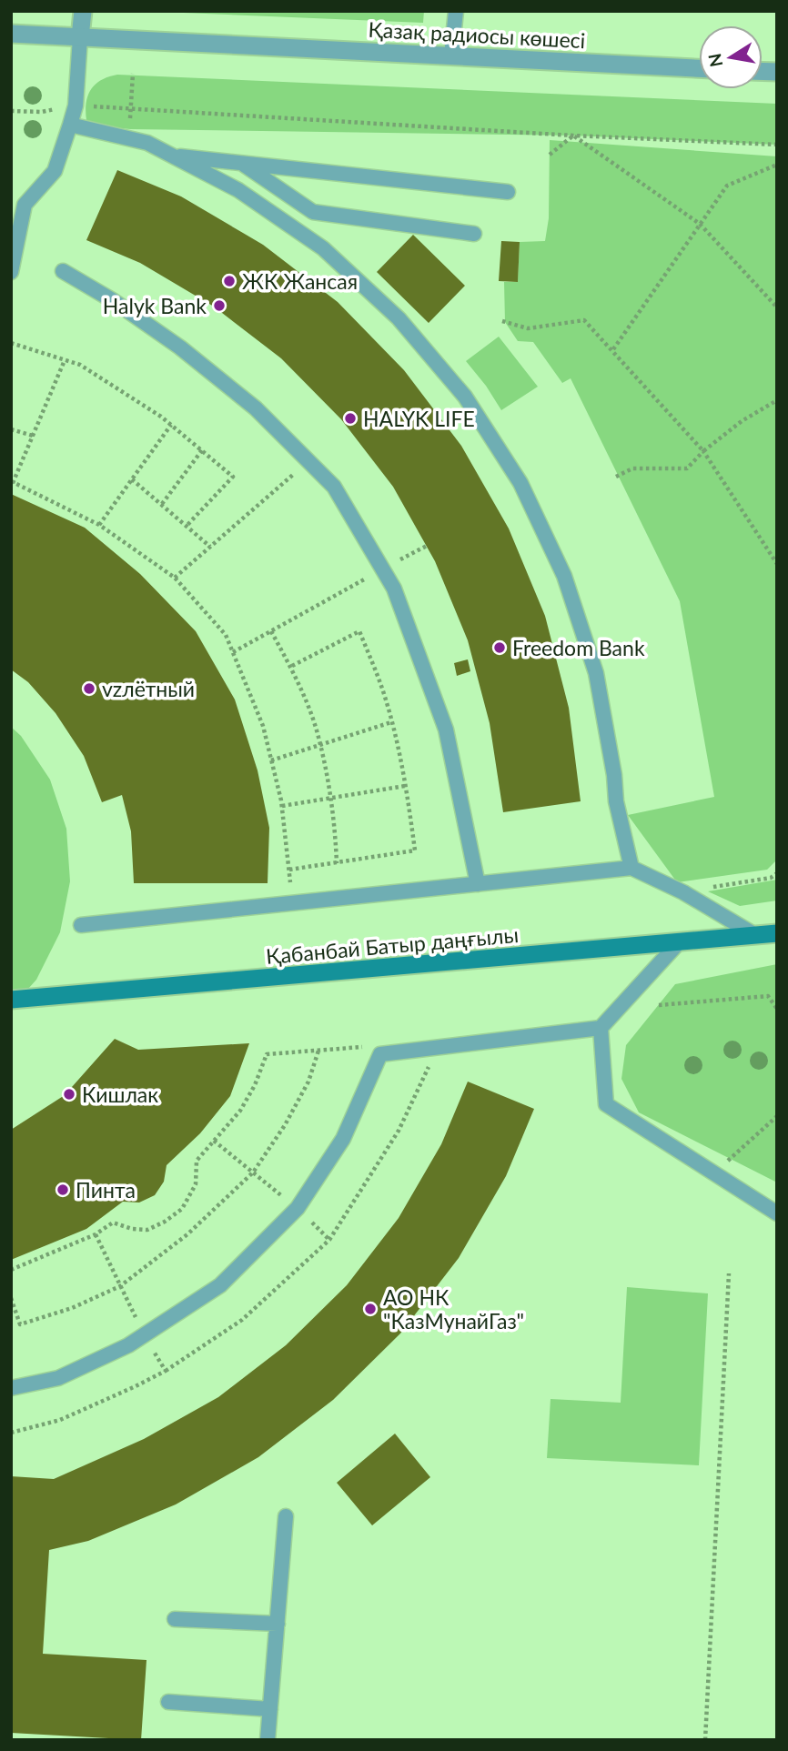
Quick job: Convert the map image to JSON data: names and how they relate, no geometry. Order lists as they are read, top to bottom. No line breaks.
{"streets":{"main road":["Қабанбай Батыр даңғылы"],"street":["Қазақ радиосы көшесі"]},"places":["ЖК Жансая","Halyk Bank","HALYK LIFE","Freedom Bank","vzлётный","Кишлак","Пинта","АО НК \"КазМунайГаз\""],"north":"left"}
